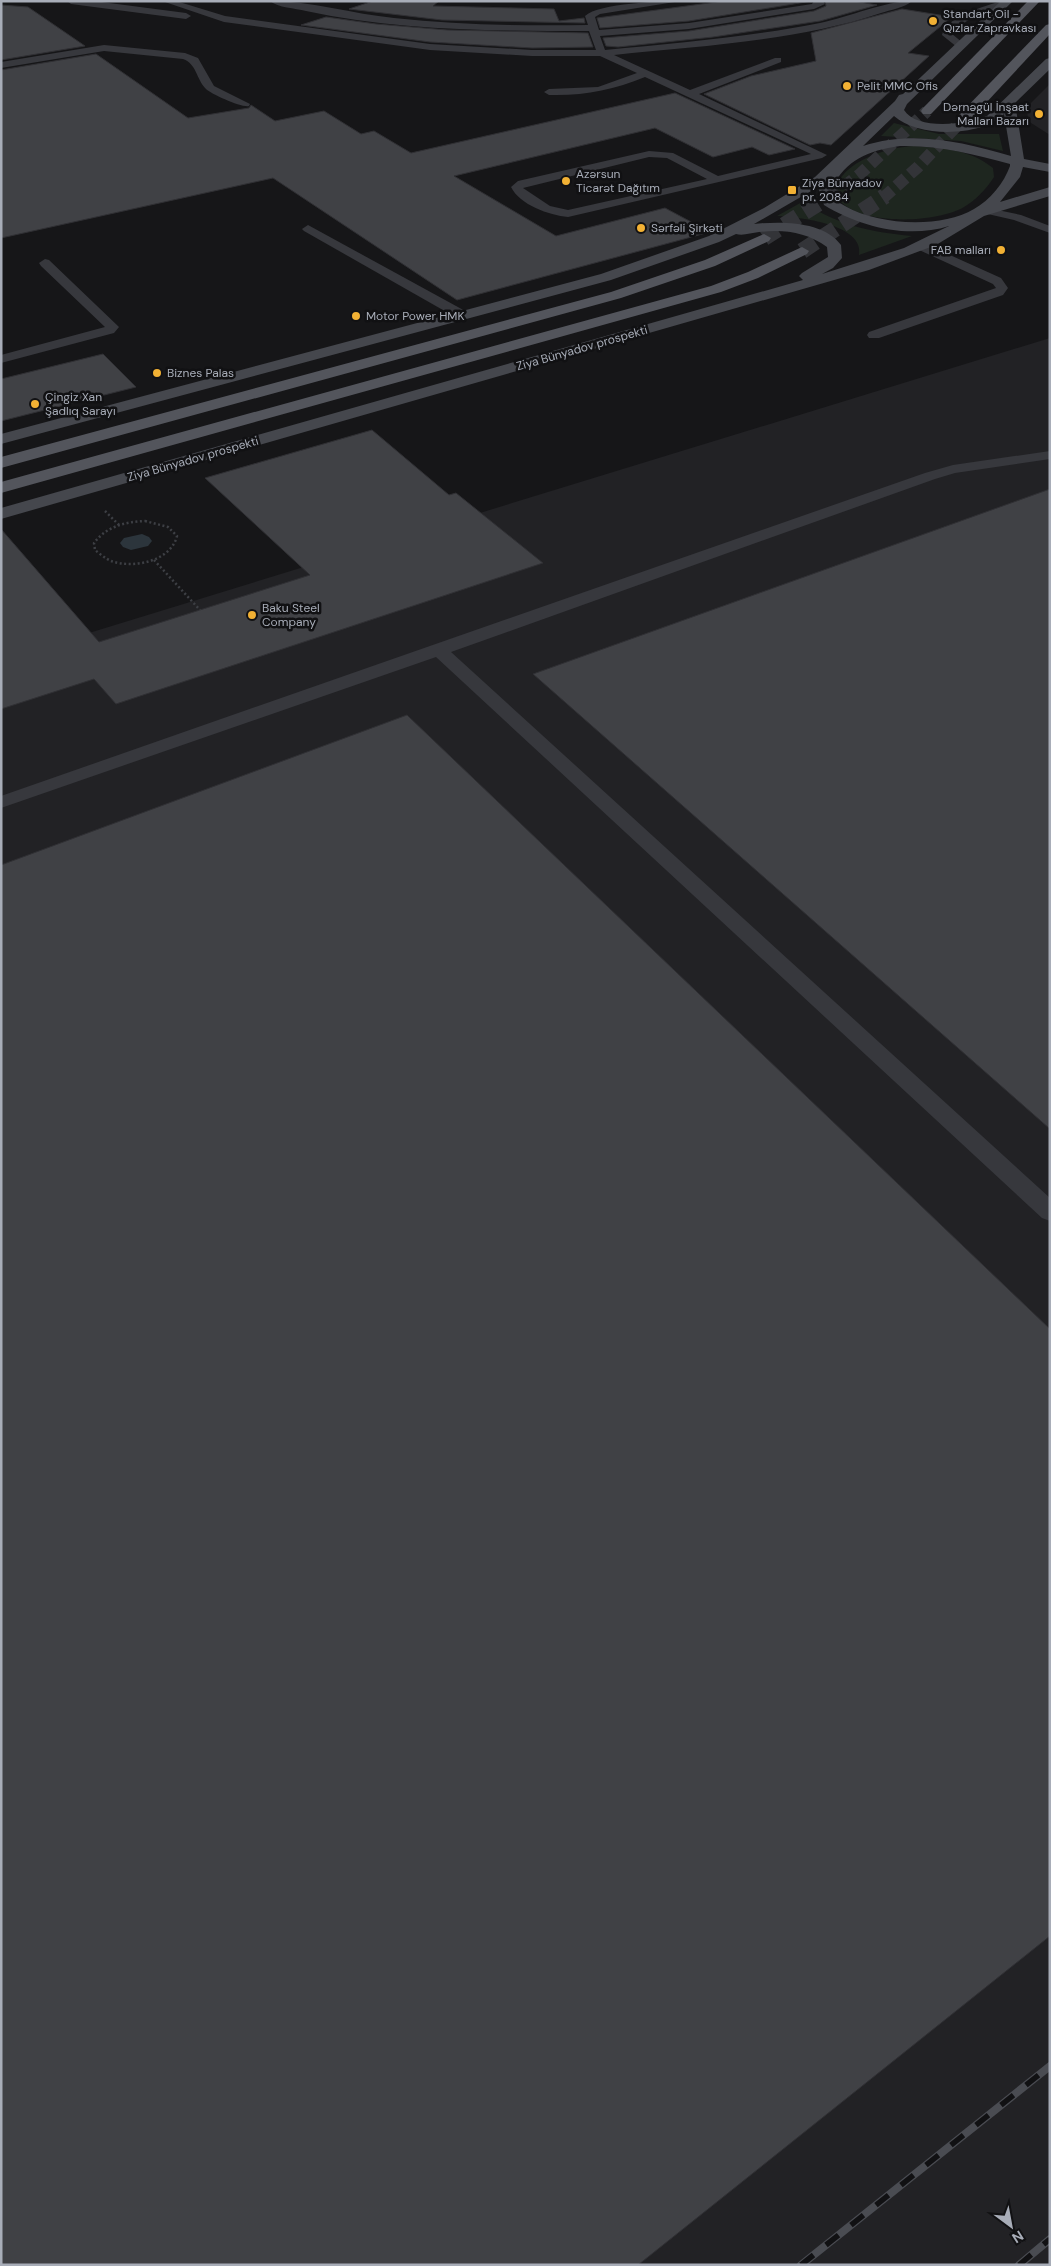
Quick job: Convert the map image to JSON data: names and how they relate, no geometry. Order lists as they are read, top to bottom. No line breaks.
{"streets":{"main road":["Ziya Bünyadov prospekti"]},"places":{"other":["Standart Oil - Qızlar Zapravkası","Pelit MMC Ofis","Dərnəgül İnşaat Malları Bazarı","Azərsun Ticarət Dağıtım","Sərfəli Şirkəti","FAB malları","Motor Power HMK","Biznes Palas","Çingiz Xan Şadlıq Sarayı","Baku Steel Company"],"transit":["Ziya Bünyadov pr. 2084"]},"north":"bottom right"}
